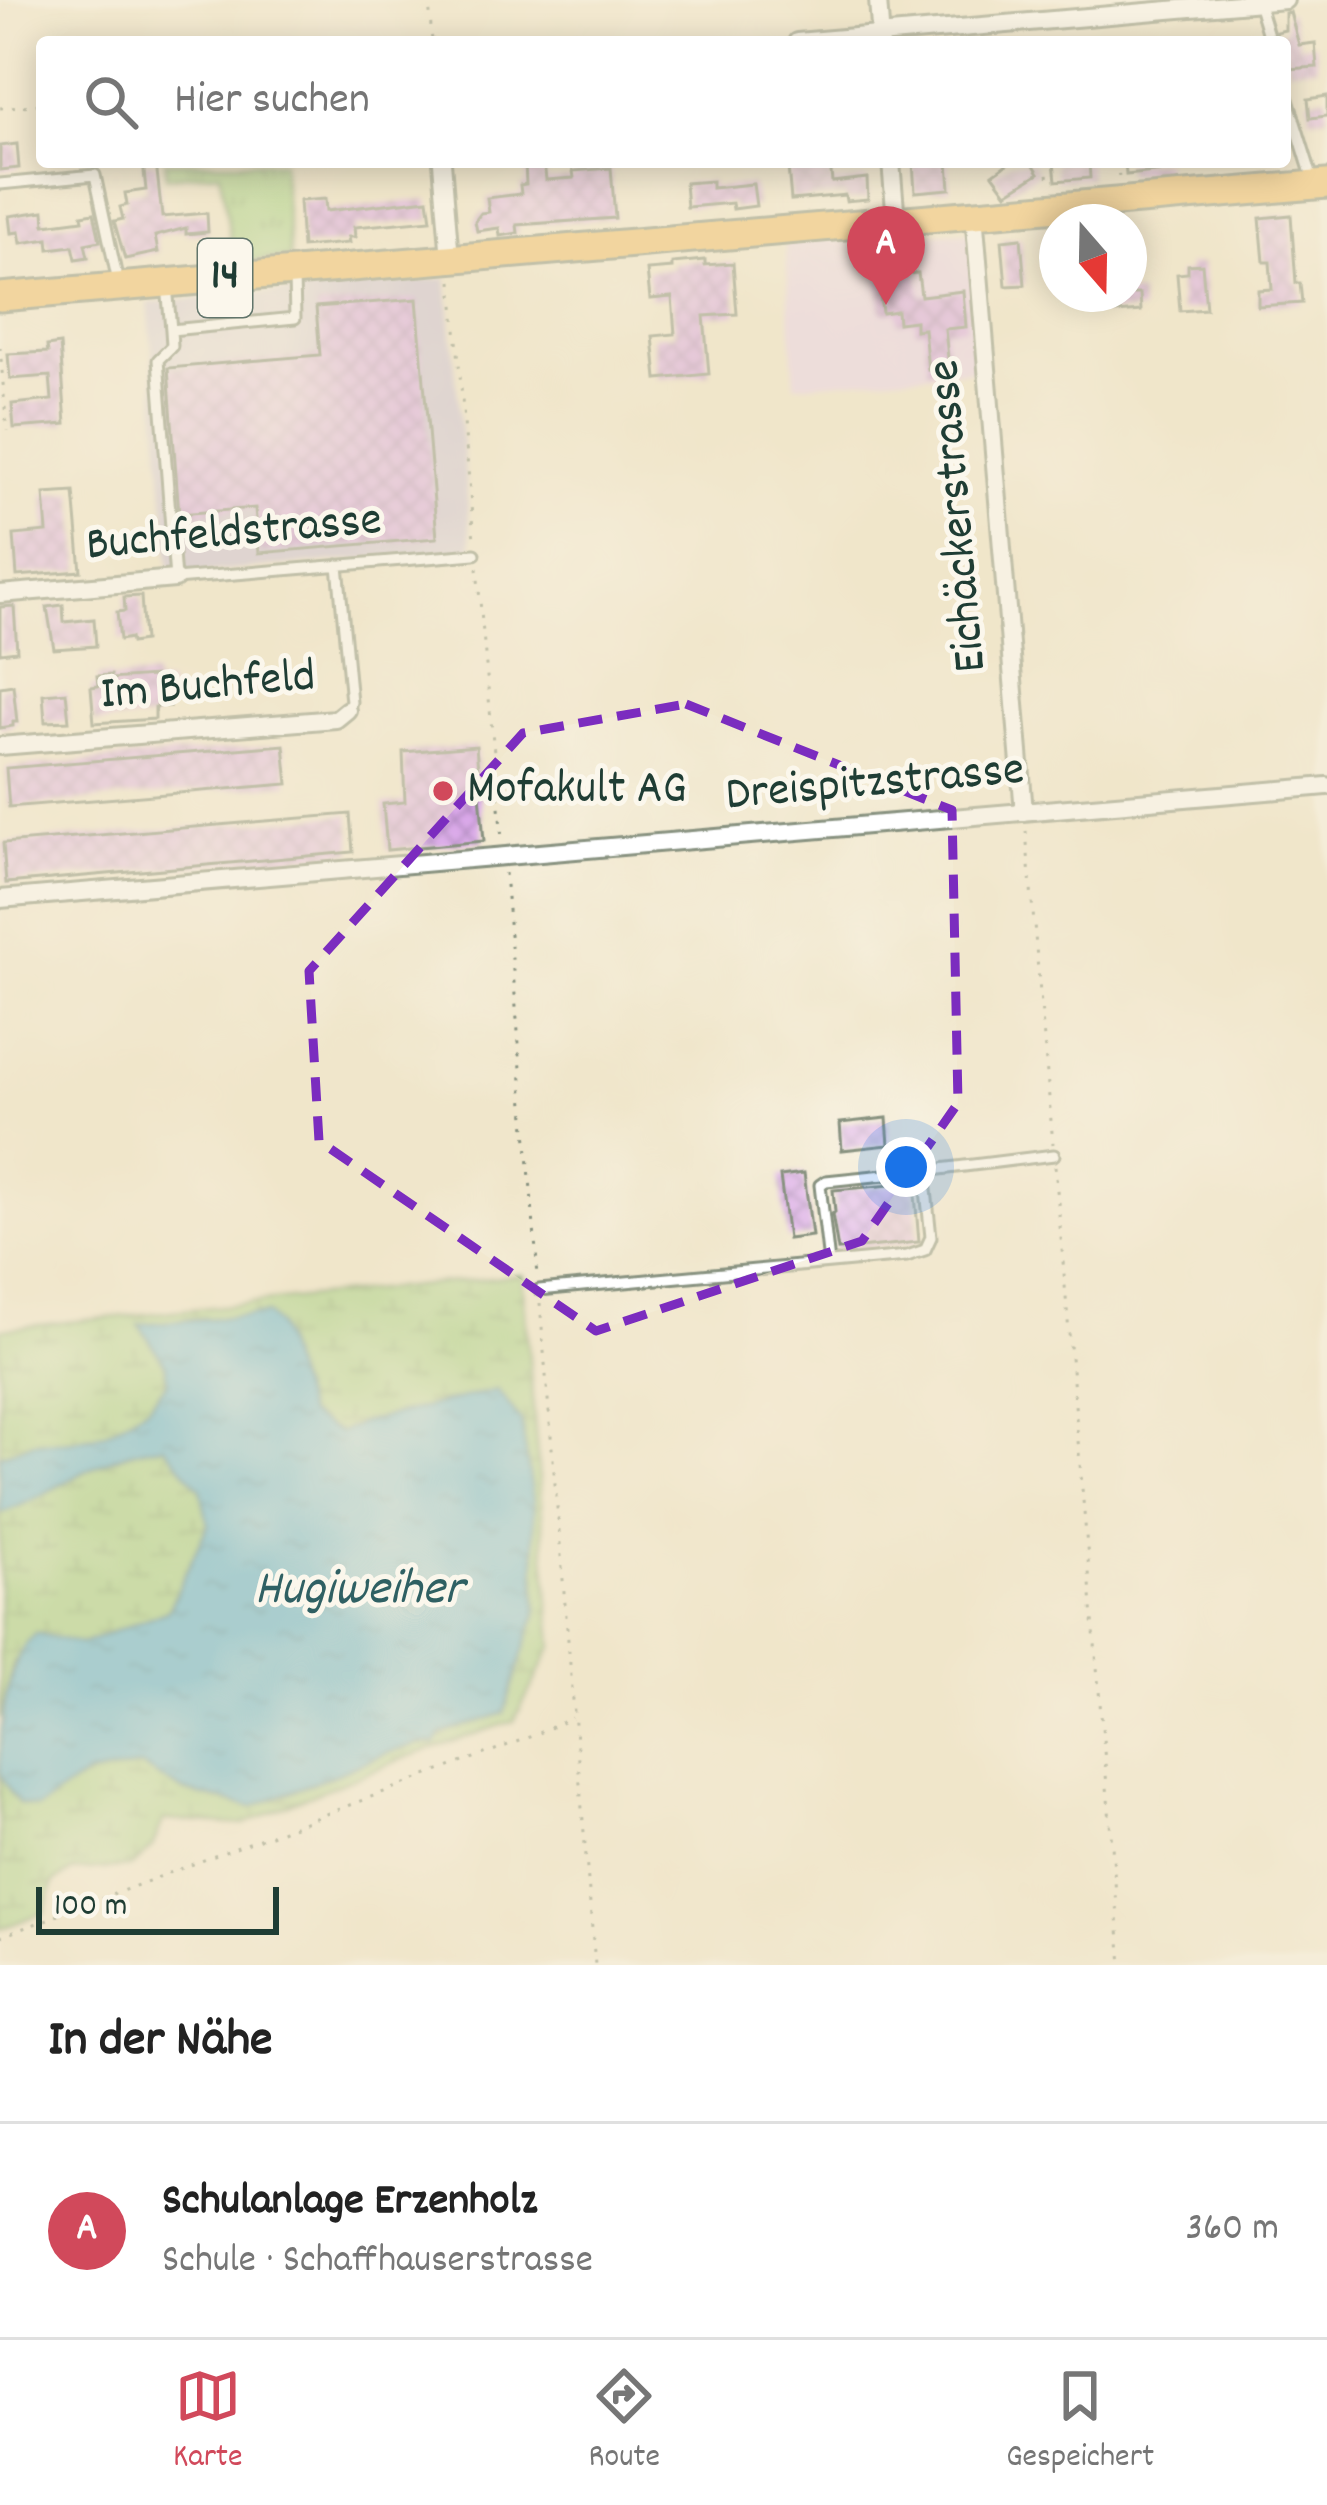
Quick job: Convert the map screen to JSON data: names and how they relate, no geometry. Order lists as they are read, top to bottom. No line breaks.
{"streets":{"main road":["14"],"street":["Eichäckerstrasse","Buchfeldstrasse","Im Buchfeld","Dreispitzstrasse"]},"crossings":[["14","Eichäckerstrasse"],["Eichäckerstrasse","Dreispitzstrasse"],["Buchfeldstrasse","Im Buchfeld"]],"water":["Hugiweiher"],"places":["Mofakult AG"],"scale_bar":"100 m","north":"bottom","page":{"search":"Hier suchen","pins":"A","scale":"100 m","heading":"In der Nähe","list":[{"mark":"A","name":"Schulanlage Erzenholz","note":"Schule · Schaffhauserstrasse","value":"360 m"}],"nav":["Karte","Route","Gespeichert"]}}
